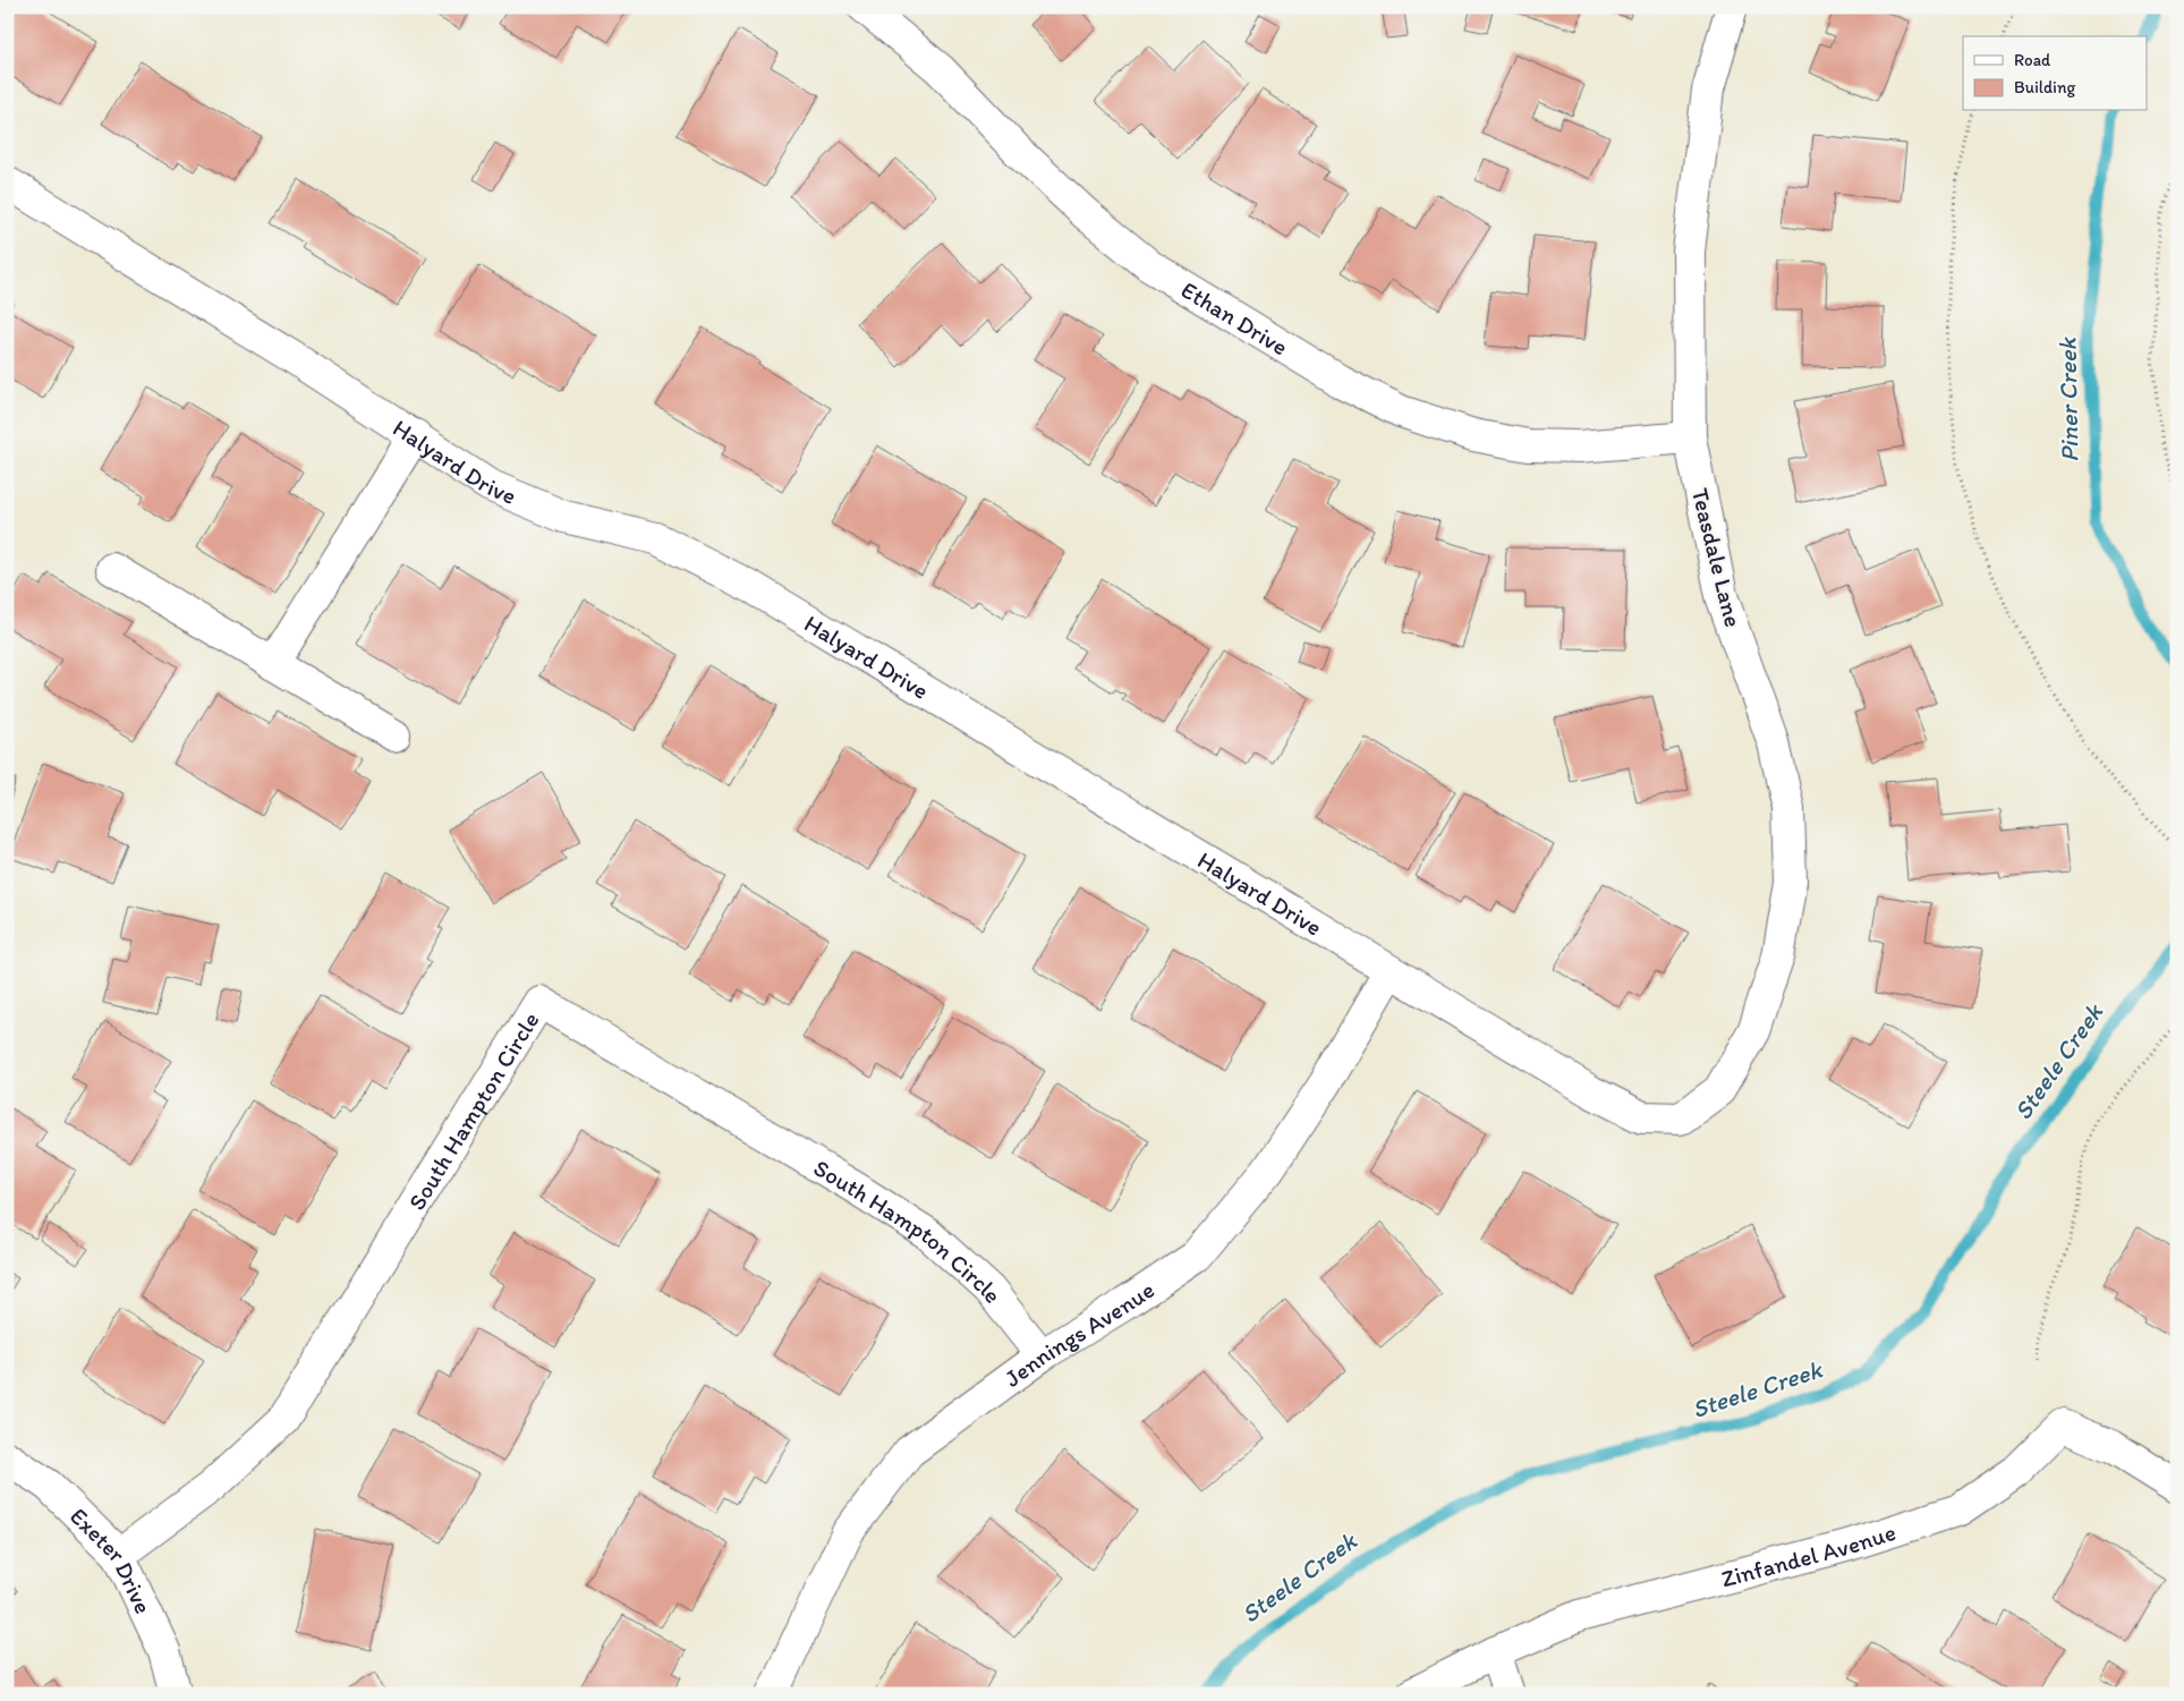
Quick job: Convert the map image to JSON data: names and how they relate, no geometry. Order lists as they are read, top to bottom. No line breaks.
{"streets":{"street":["Ethan Drive","Halyard Drive","Teasdale Lane","South Hampton Circle","Jennings Avenue","Zinfandel Avenue","Exeter Drive"]},"crossings":[["Ethan Drive","Teasdale Lane"],["Halyard Drive","Teasdale Lane"],["Halyard Drive","Jennings Avenue"],["South Hampton Circle","Jennings Avenue"],["South Hampton Circle","Exeter Drive"]],"water":["Piner Creek","Steele Creek"],"legend":["Road","Building"]}
